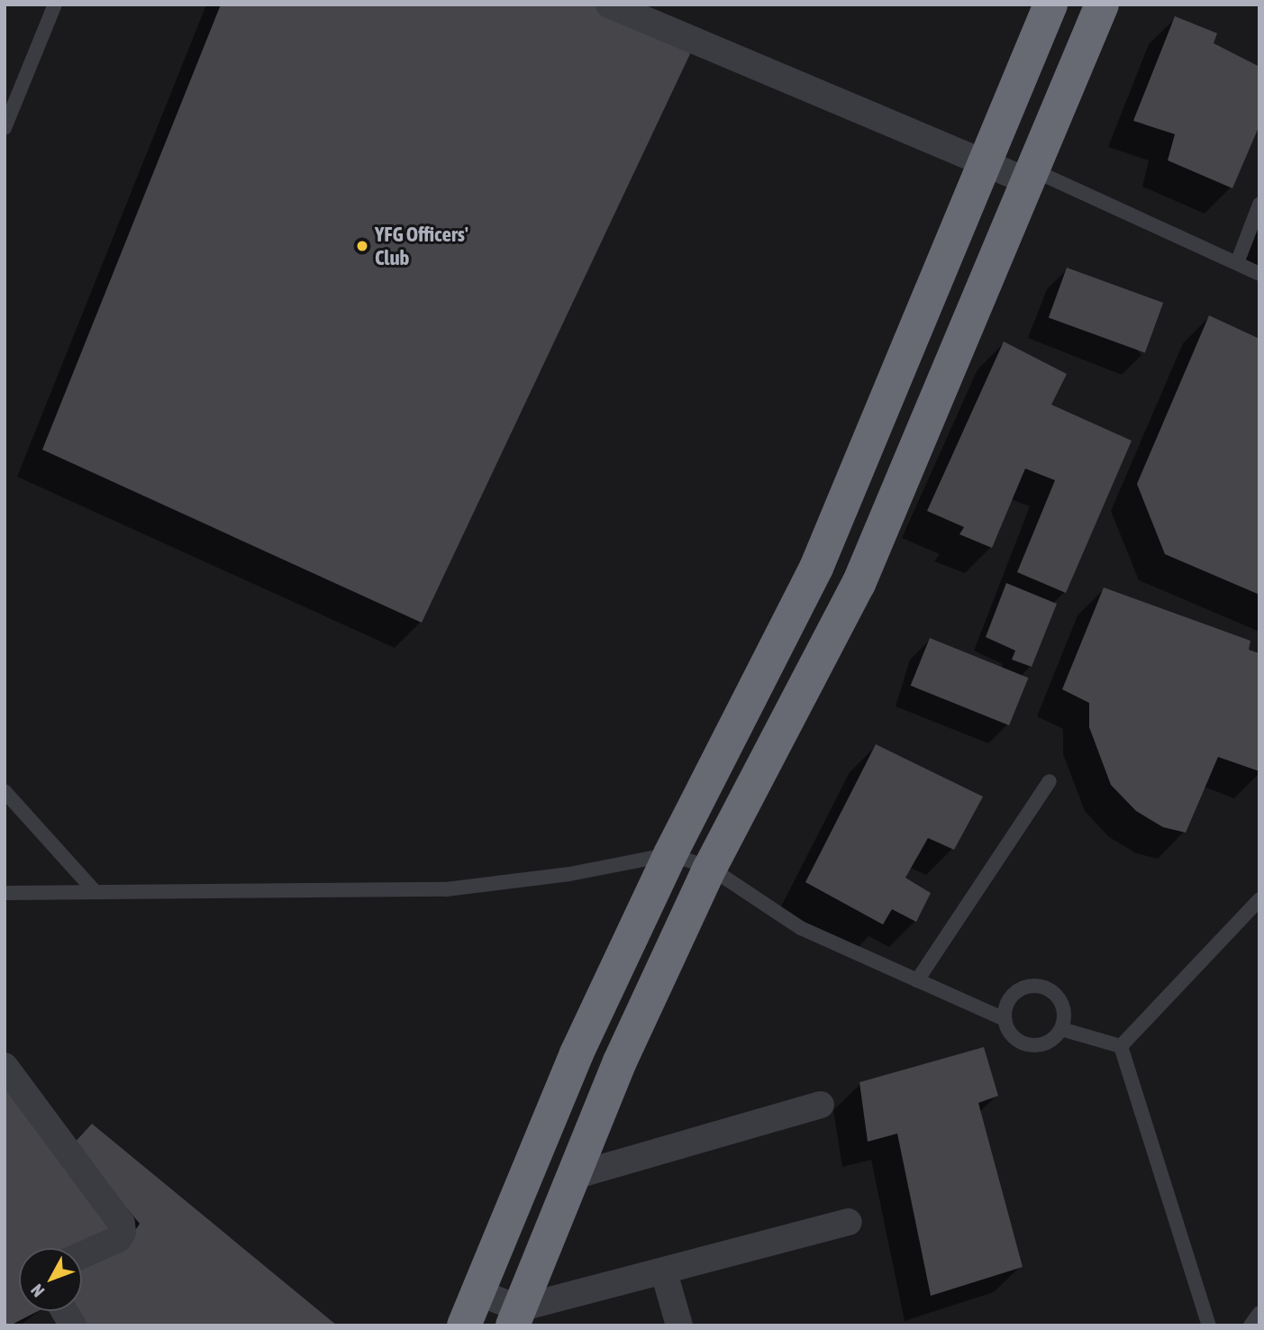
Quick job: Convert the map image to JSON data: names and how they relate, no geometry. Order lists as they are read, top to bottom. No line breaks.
{"places":["YFG Officers' Club"],"north":"bottom left"}
